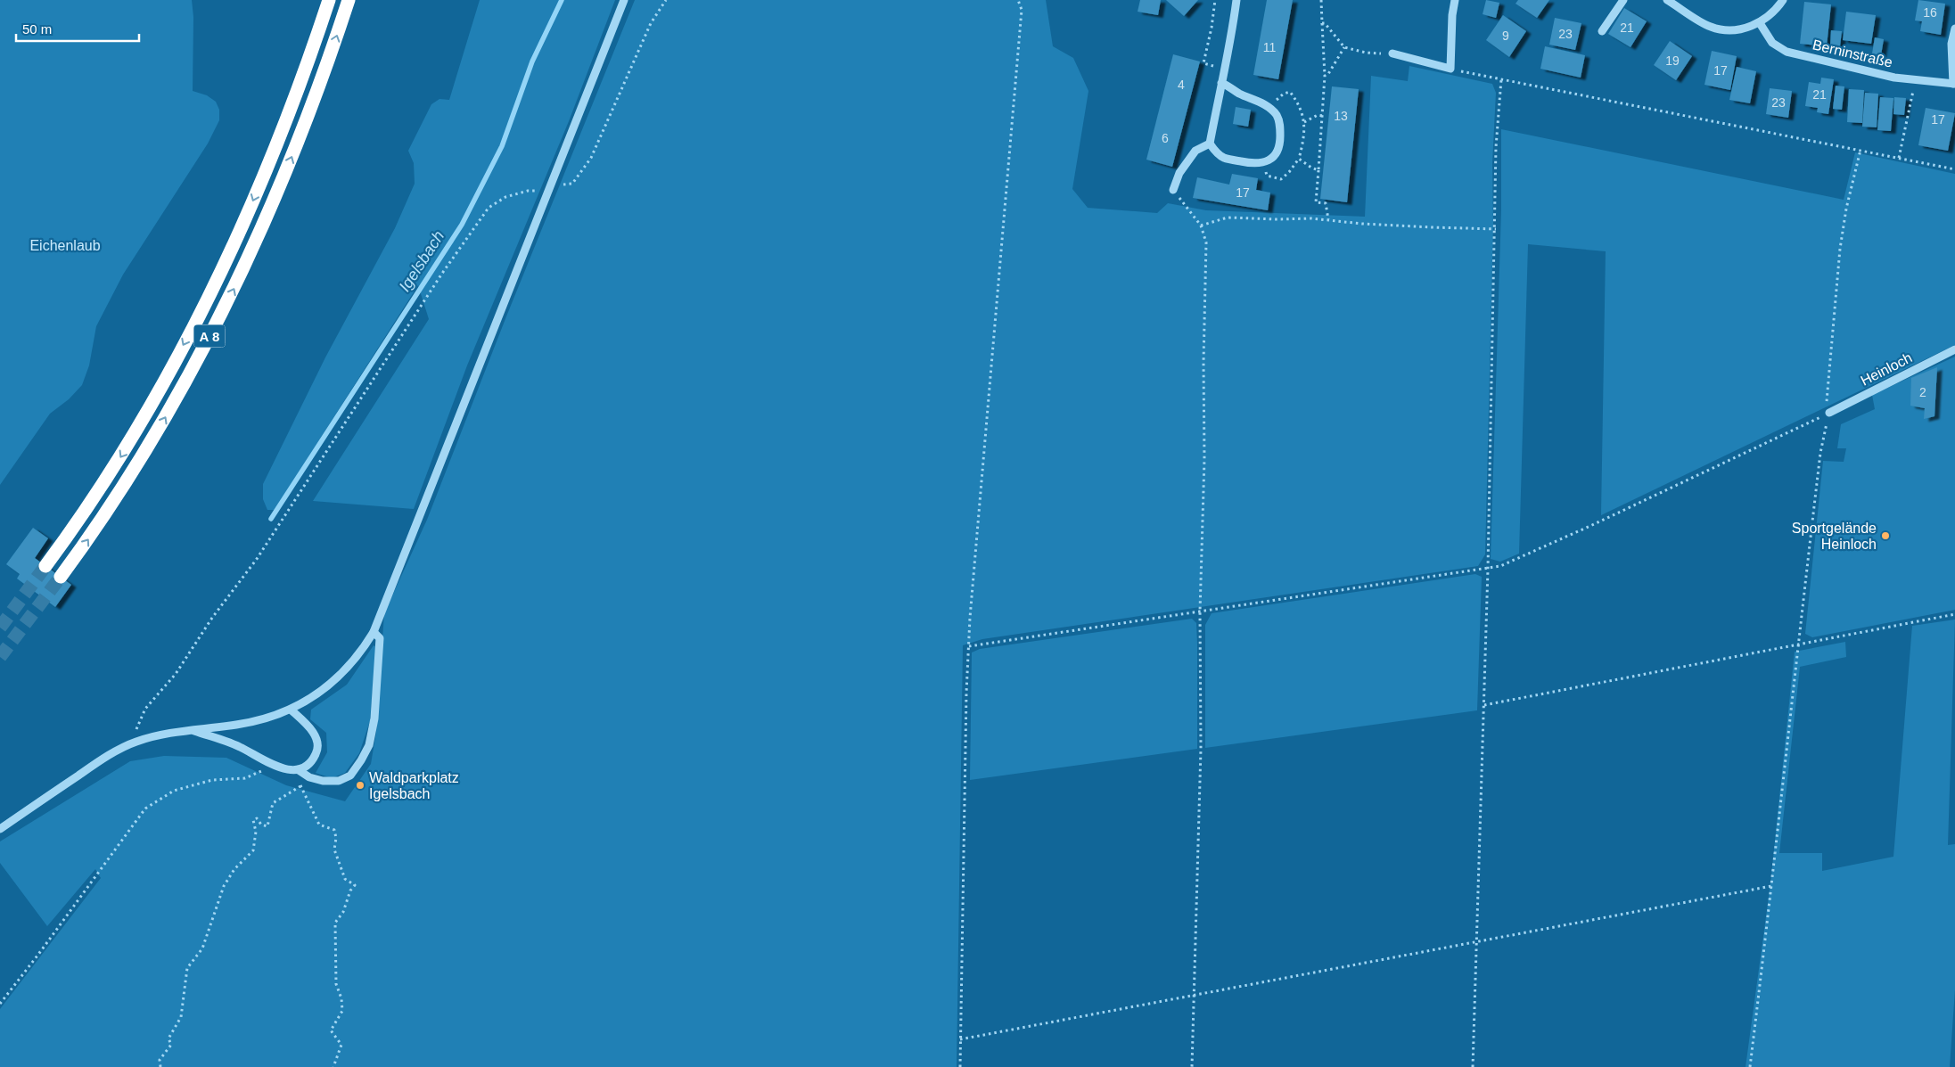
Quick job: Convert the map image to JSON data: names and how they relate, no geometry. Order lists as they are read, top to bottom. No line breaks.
{"streets":{"highway":["A 8"],"street":["Berninstraße","Heinloch"]},"water":["Igelsbach"],"parks":["Eichenlaub"],"places":["Sportgelände Heinloch","Waldparkplatz Igelsbach"],"house_numbers":["16","21","23","9","11","19","17","4","21","23","13","17","6","17","2"],"scale_bar":"50 m"}
